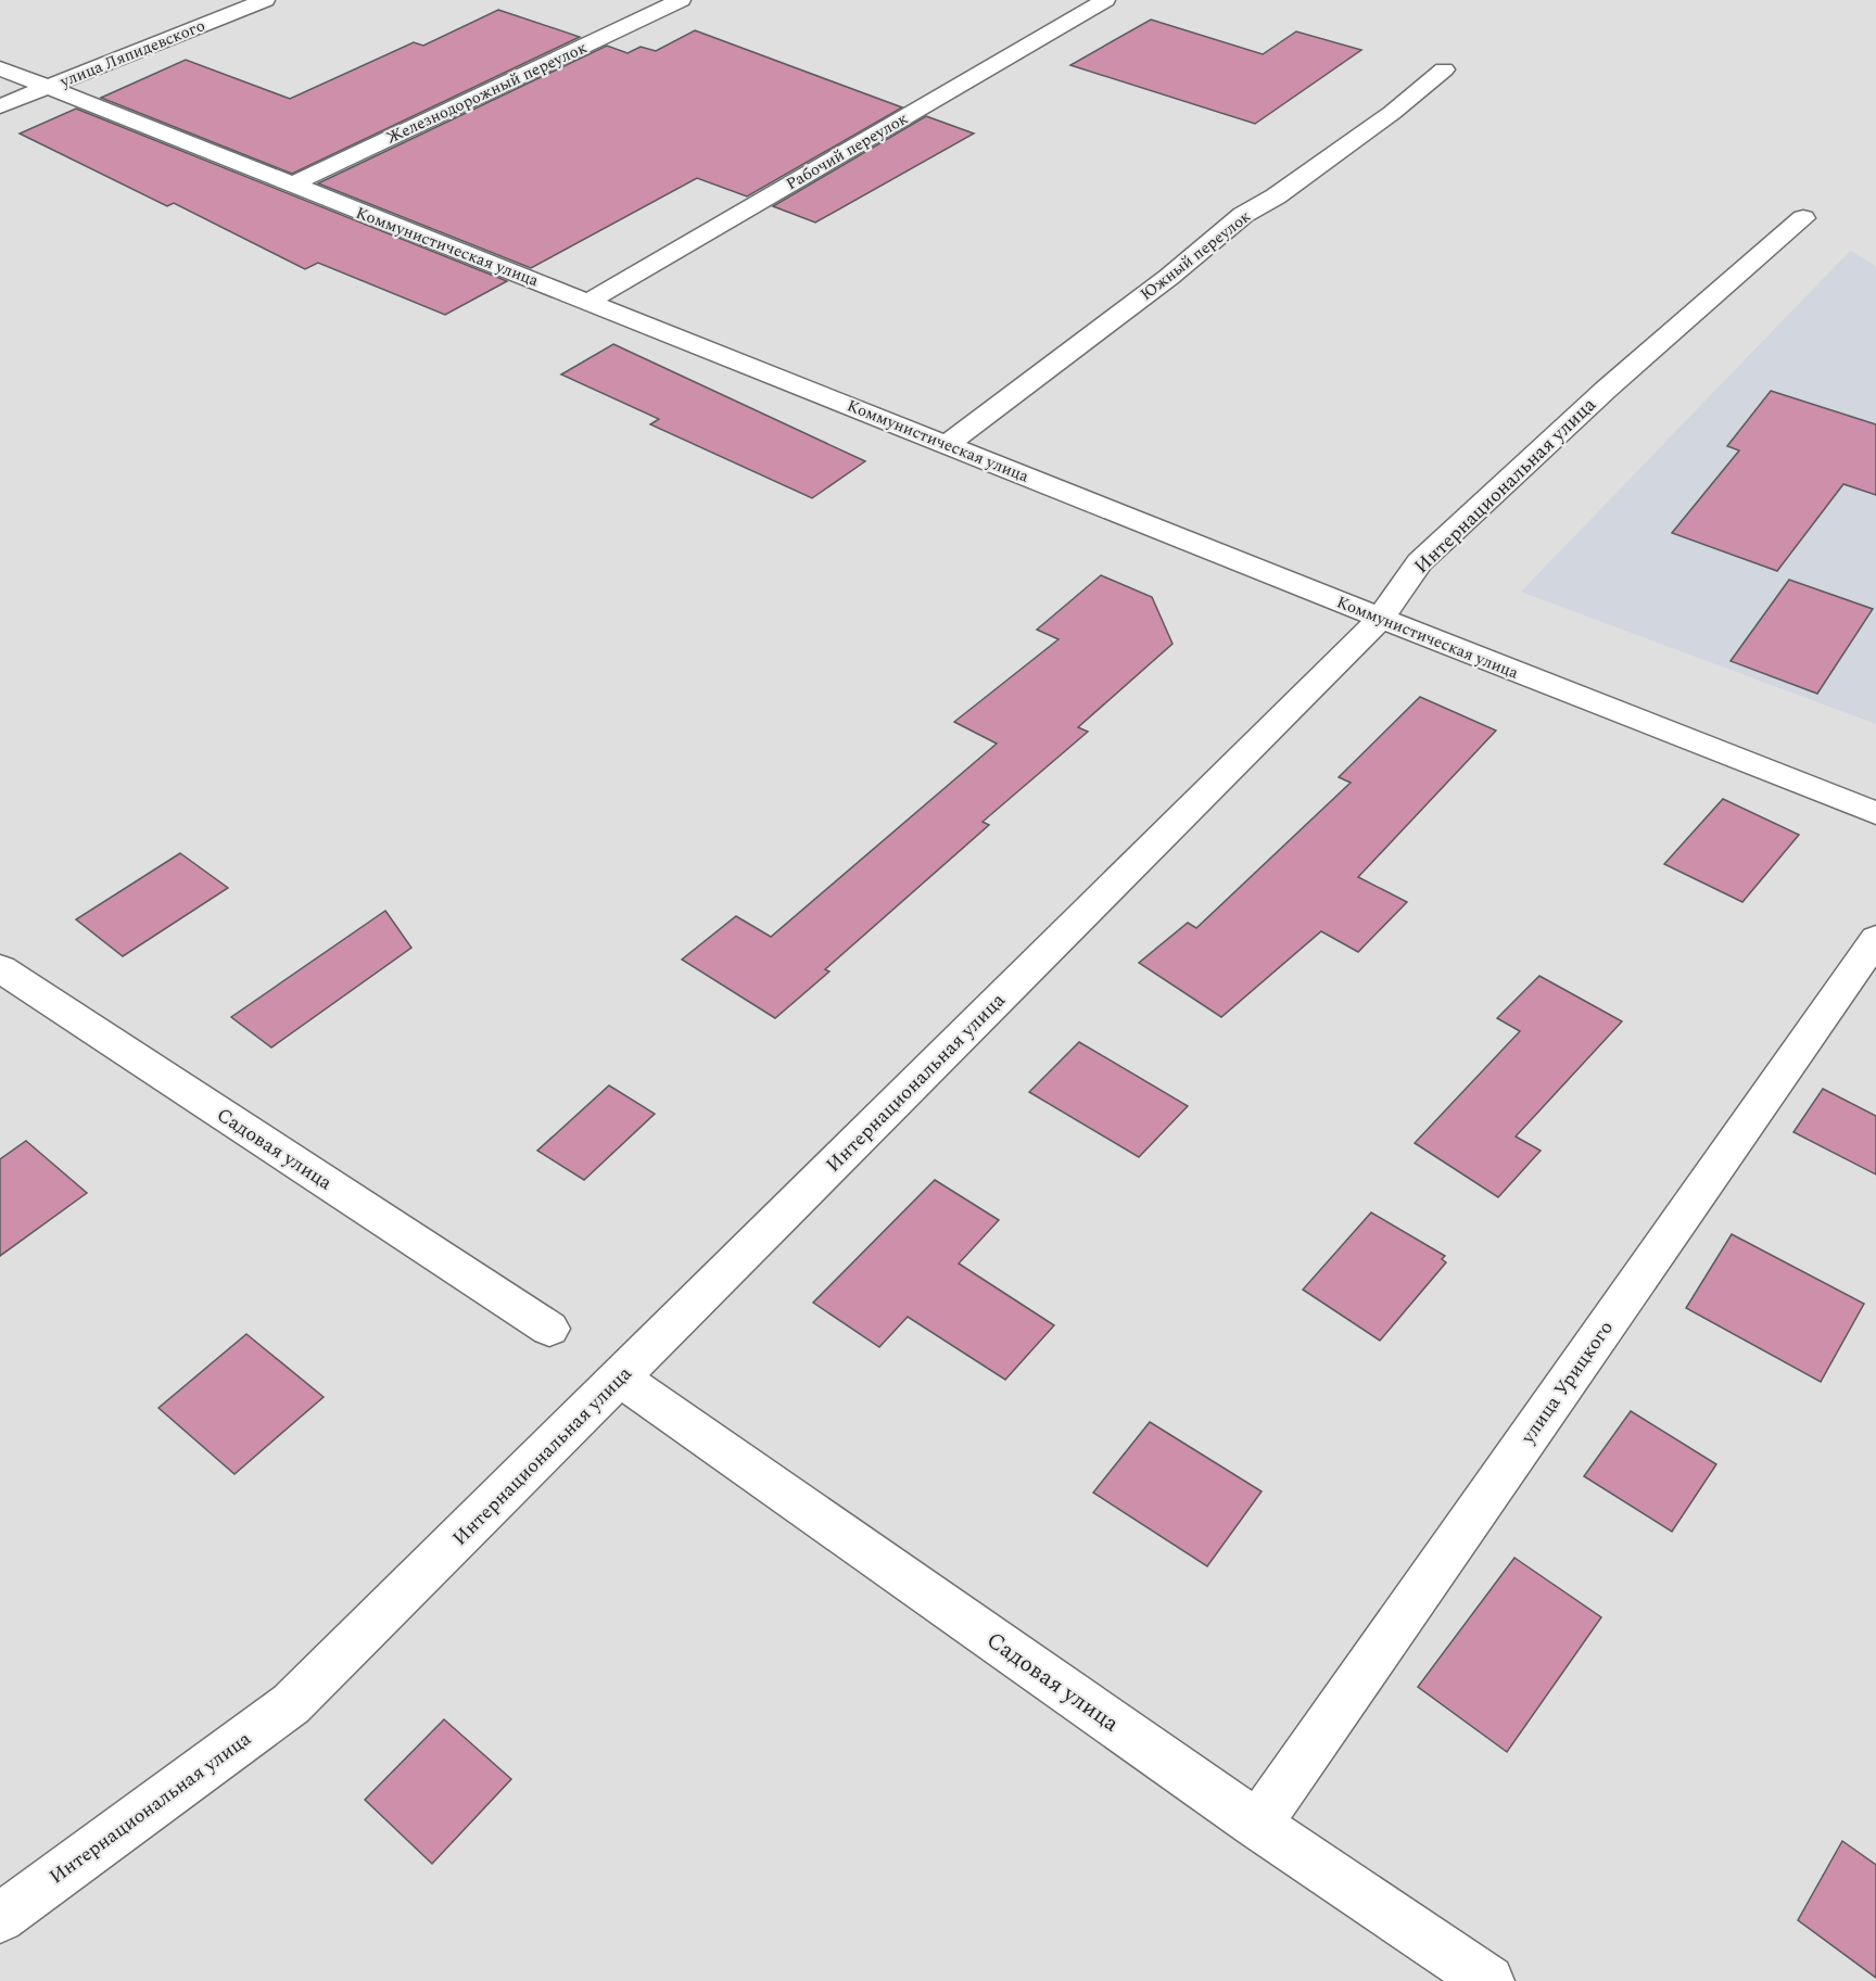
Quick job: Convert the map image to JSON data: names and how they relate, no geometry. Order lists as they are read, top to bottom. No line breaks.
{"streets":{"street":["улица Ляпидевского","Железнодорожный переулок","Рабочий переулок","Коммунистическая улица","Южный переулок","Интернациональная улица","Садовая улица","улица Урицкого"]},"crossings":[["улица Ляпидевского","Коммунистическая улица"],["Железнодорожный переулок","Коммунистическая улица"],["Рабочий переулок","Коммунистическая улица"],["Коммунистическая улица","Южный переулок"],["Коммунистическая улица","Интернациональная улица"],["Интернациональная улица","Садовая улица"],["Садовая улица","улица Урицкого"]]}
